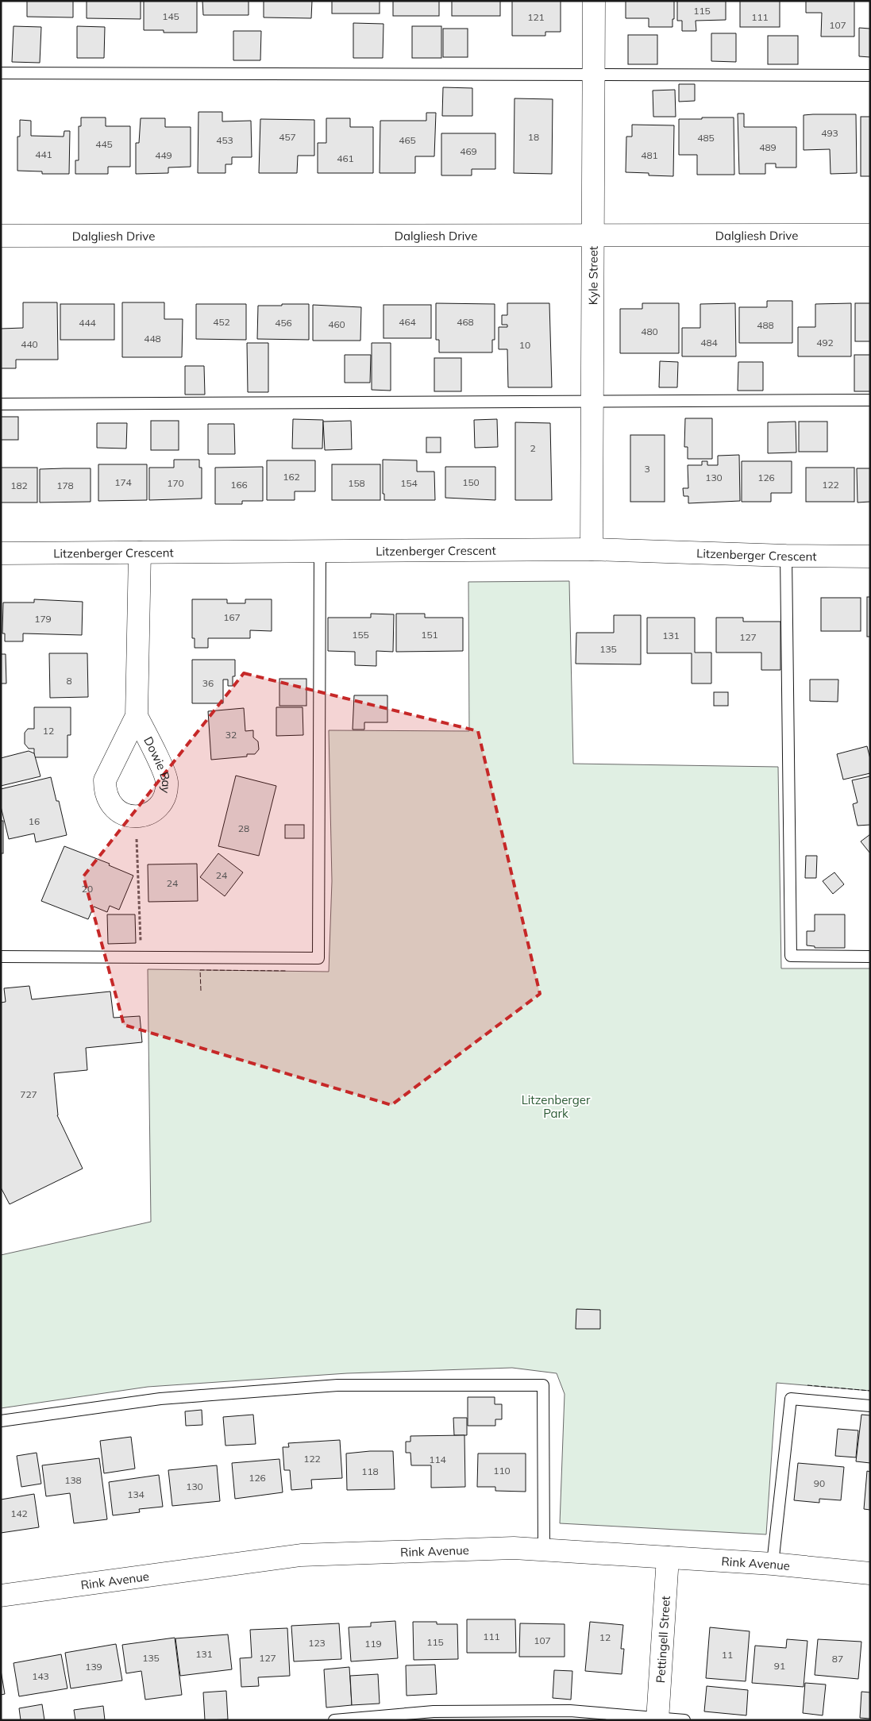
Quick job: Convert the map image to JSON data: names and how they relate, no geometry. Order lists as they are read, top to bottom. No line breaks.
{"streets":{"street":["Dalgliesh Drive","Kyle Street","Litzenberger Crescent","Dowie Bay","Rink Avenue","Pettingell Street"]},"crossings":[["Dalgliesh Drive","Kyle Street"],["Kyle Street","Litzenberger Crescent"],["Litzenberger Crescent","Dowie Bay"],["Rink Avenue","Pettingell Street"]],"parks":["Litzenberger Park"],"house_numbers":["115","145","121","111","107","493","457","18","485","453","465","445","489","469","441","449","481","461","452","464","468","444","456","460","488","480","448","484","492","440","10","2","3","162","130","126","174","150","170","158","154","166","122","182","178","167","179","155","151","131","127","135","8","36","12","32","16","28","24","24","20","727","122","114","110","118","126","138","90","130","134","142","111","12","107","115","123","119","131","11","135","127","87","91","139","143"]}
